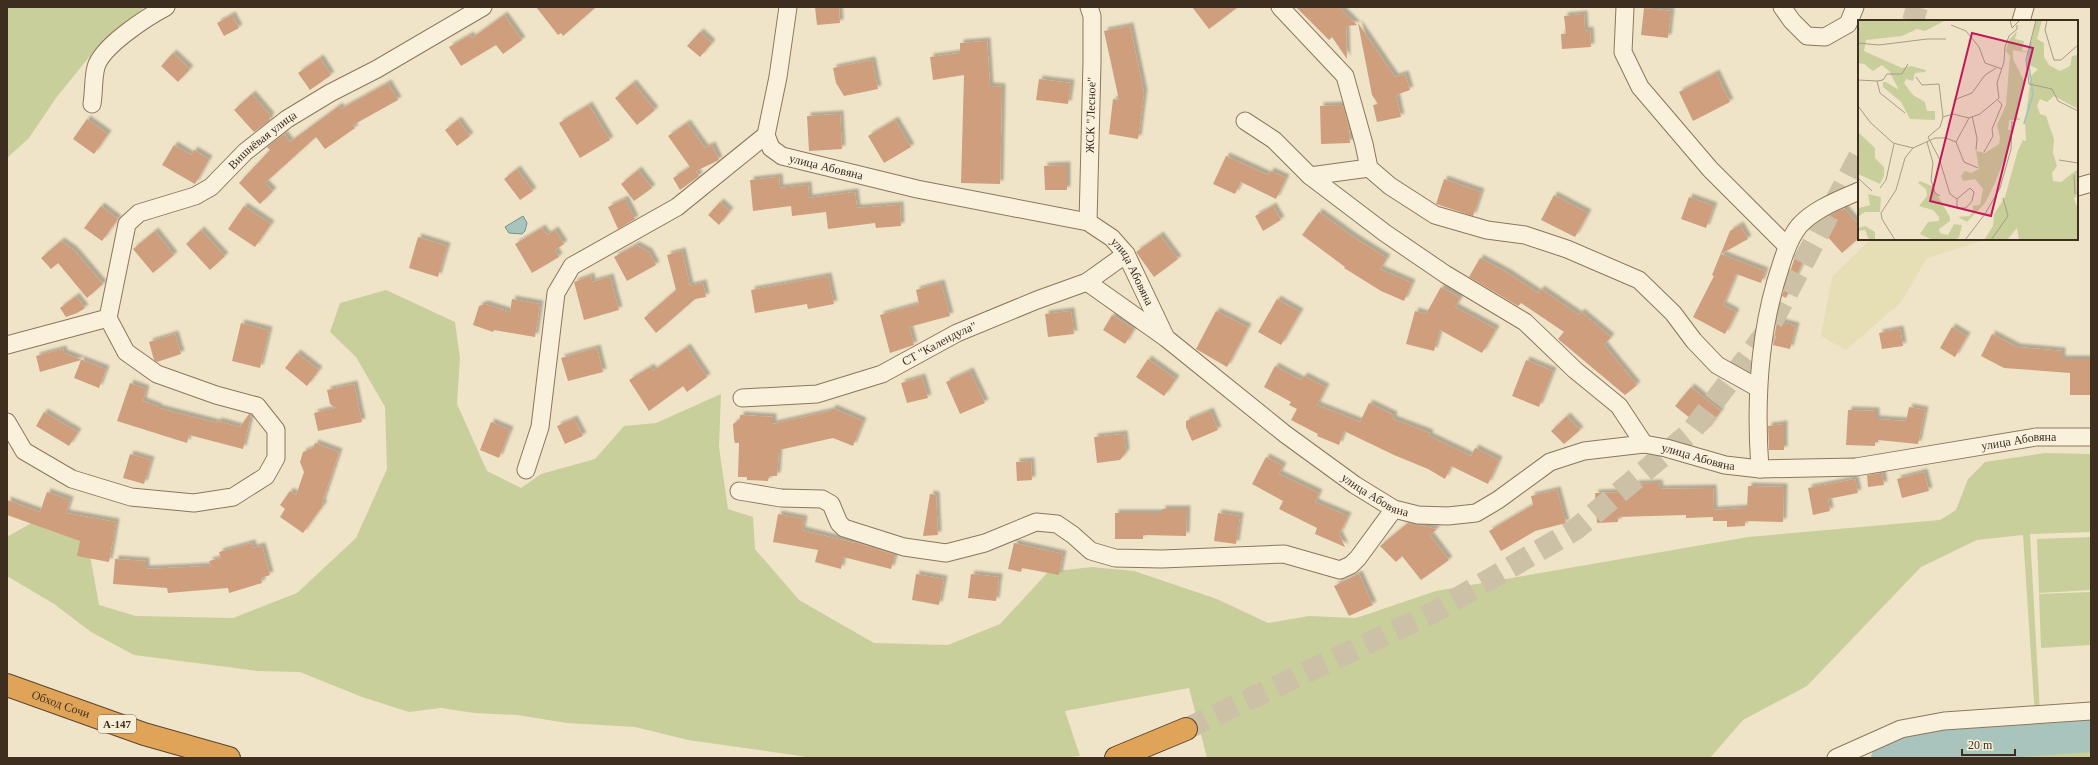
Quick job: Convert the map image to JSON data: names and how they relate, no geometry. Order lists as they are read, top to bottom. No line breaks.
{"streets":{"highway":["Обход Сочи","А-147"],"street":["ЖСК \"Лесное\"","Вишнёвая улица","улица Абовяна","СТ \"Календула\""]},"crossings":[["ЖСК \"Лесное\"","улица Абовяна"],["улица Абовяна","СТ \"Календула\""]],"scale_bar":"20 m"}
